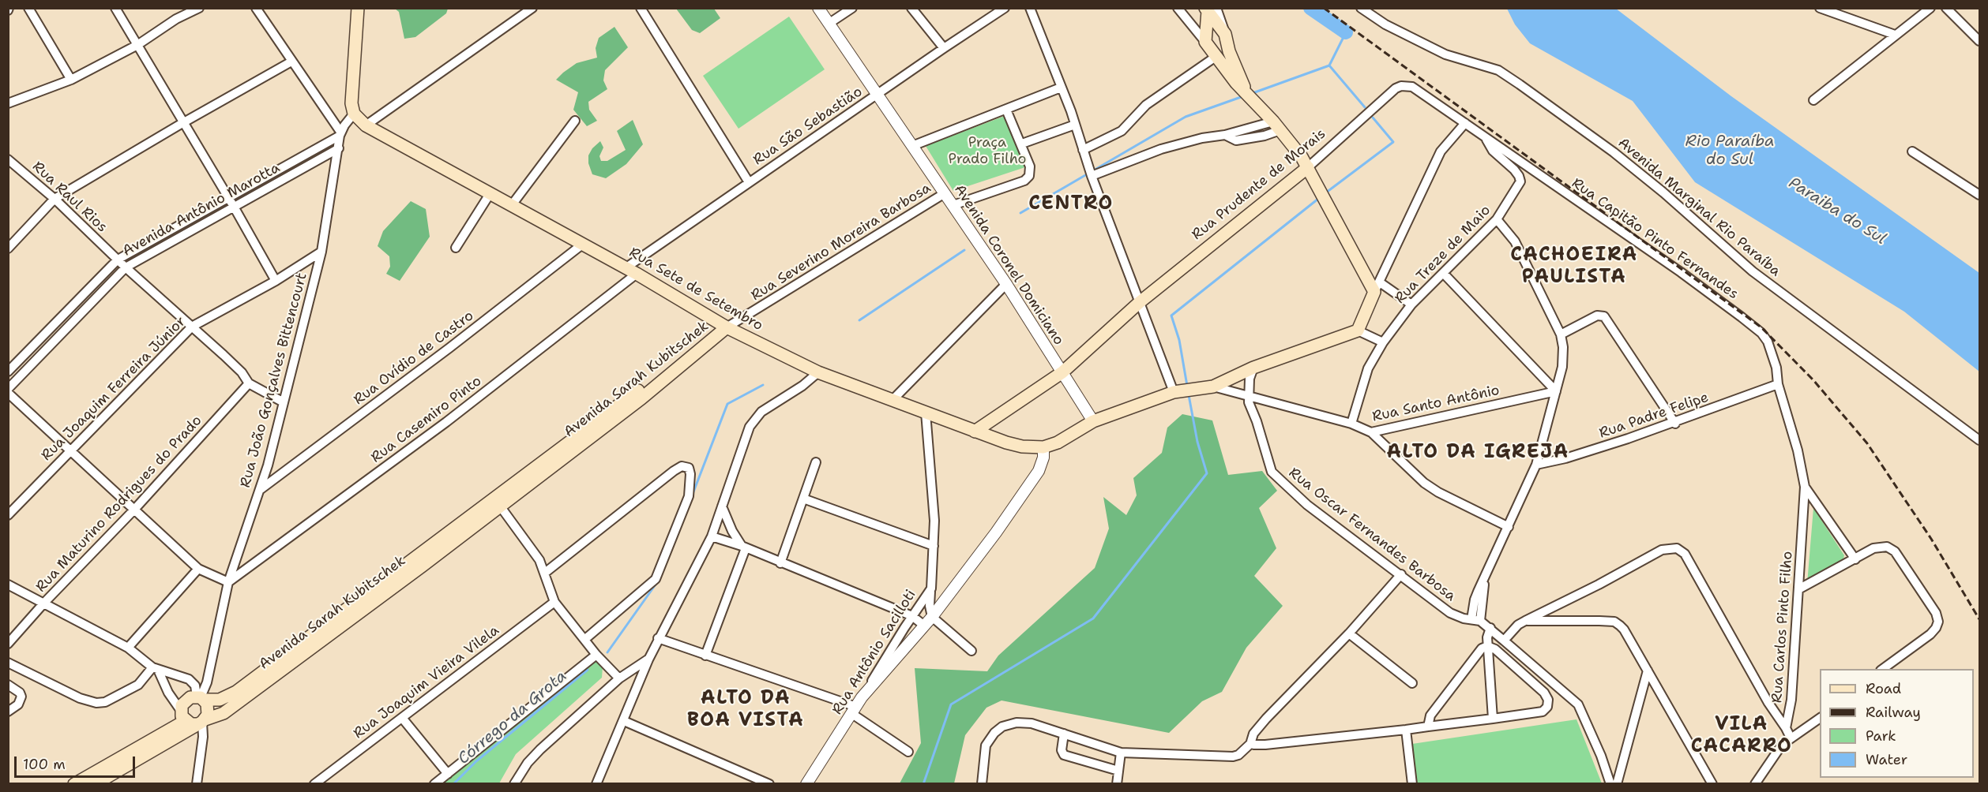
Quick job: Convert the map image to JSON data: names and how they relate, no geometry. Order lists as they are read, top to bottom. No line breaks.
{"streets":{"main road":["Rua Prudente de Morais","Rua Sete de Setembro","Avenida Sarah Kubitschek"],"street":["Rua São Sebastião","Rua Raul Rios","Avenida Marginal Rio Paraíba","Avenida Antônio Marotta","Rua Capitão Pinto Fernandes","Rua Severino Moreira Barbosa","Rua Treze de Maio","Avenida Coronel Domiciano","Rua Ovídio de Castro","Rua João Gonçalves Bittencourt","Rua Joaquim Ferreira Júnior","Rua Santo Antônio","Rua Padre Felipe","Rua Casemiro Pinto","Rua Maturino Rodrigues do Prado","Rua Oscar Fernandes Barbosa","Rua Carlos Pinto Filho","Rua Antônio Sacilloti","Rua Joaquim Vieira Vilela"]},"crossings":[["Rua São Sebastião","Avenida Coronel Domiciano"],["Rua São Sebastião","Rua Sete de Setembro"],["Rua São Sebastião","Rua Casemiro Pinto"],["Rua Prudente de Morais","Rua Capitão Pinto Fernandes"],["Rua Prudente de Morais","Avenida Coronel Domiciano"],["Rua Prudente de Morais","Rua Sete de Setembro"],["Rua Raul Rios","Avenida Antônio Marotta"],["Rua Raul Rios","Rua João Gonçalves Bittencourt"],["Rua Raul Rios","Rua Joaquim Ferreira Júnior"],["Rua Raul Rios","Rua Maturino Rodrigues do Prado"],["Avenida Antônio Marotta","Rua João Gonçalves Bittencourt"],["Rua Capitão Pinto Fernandes","Rua Treze de Maio"],["Rua Capitão Pinto Fernandes","Rua Padre Felipe"],["Rua Capitão Pinto Fernandes","Rua Carlos Pinto Filho"],["Rua Severino Moreira Barbosa","Avenida Coronel Domiciano"],["Rua Severino Moreira Barbosa","Rua Sete de Setembro"],["Rua Severino Moreira Barbosa","Avenida Sarah Kubitschek"],["Rua Treze de Maio","Rua Santo Antônio"],["Rua Sete de Setembro","Rua Ovídio de Castro"],["Rua Sete de Setembro","Avenida Sarah Kubitschek"],["Rua Sete de Setembro","Rua Casemiro Pinto"],["Rua Sete de Setembro","Rua Antônio Sacilloti"],["Rua Ovídio de Castro","Rua João Gonçalves Bittencourt"],["Avenida Sarah Kubitschek","Rua João Gonçalves Bittencourt"],["Rua João Gonçalves Bittencourt","Rua Joaquim Ferreira Júnior"],["Rua João Gonçalves Bittencourt","Rua Casemiro Pinto"],["Rua Santo Antônio","Rua Oscar Fernandes Barbosa"]],"districts":["CENTRO","CACHOEIRA PAULISTA","ALTO DA IGREJA","ALTO DA BOA VISTA","VILA CACARRO"],"water":["Rio Paraíba do Sul","Paraiba do Sul","Córrego da Grota"],"parks":["Praça Prado Filho"],"legend":["Road","Railway","Park","Water"],"scale_bar":"100 m"}
